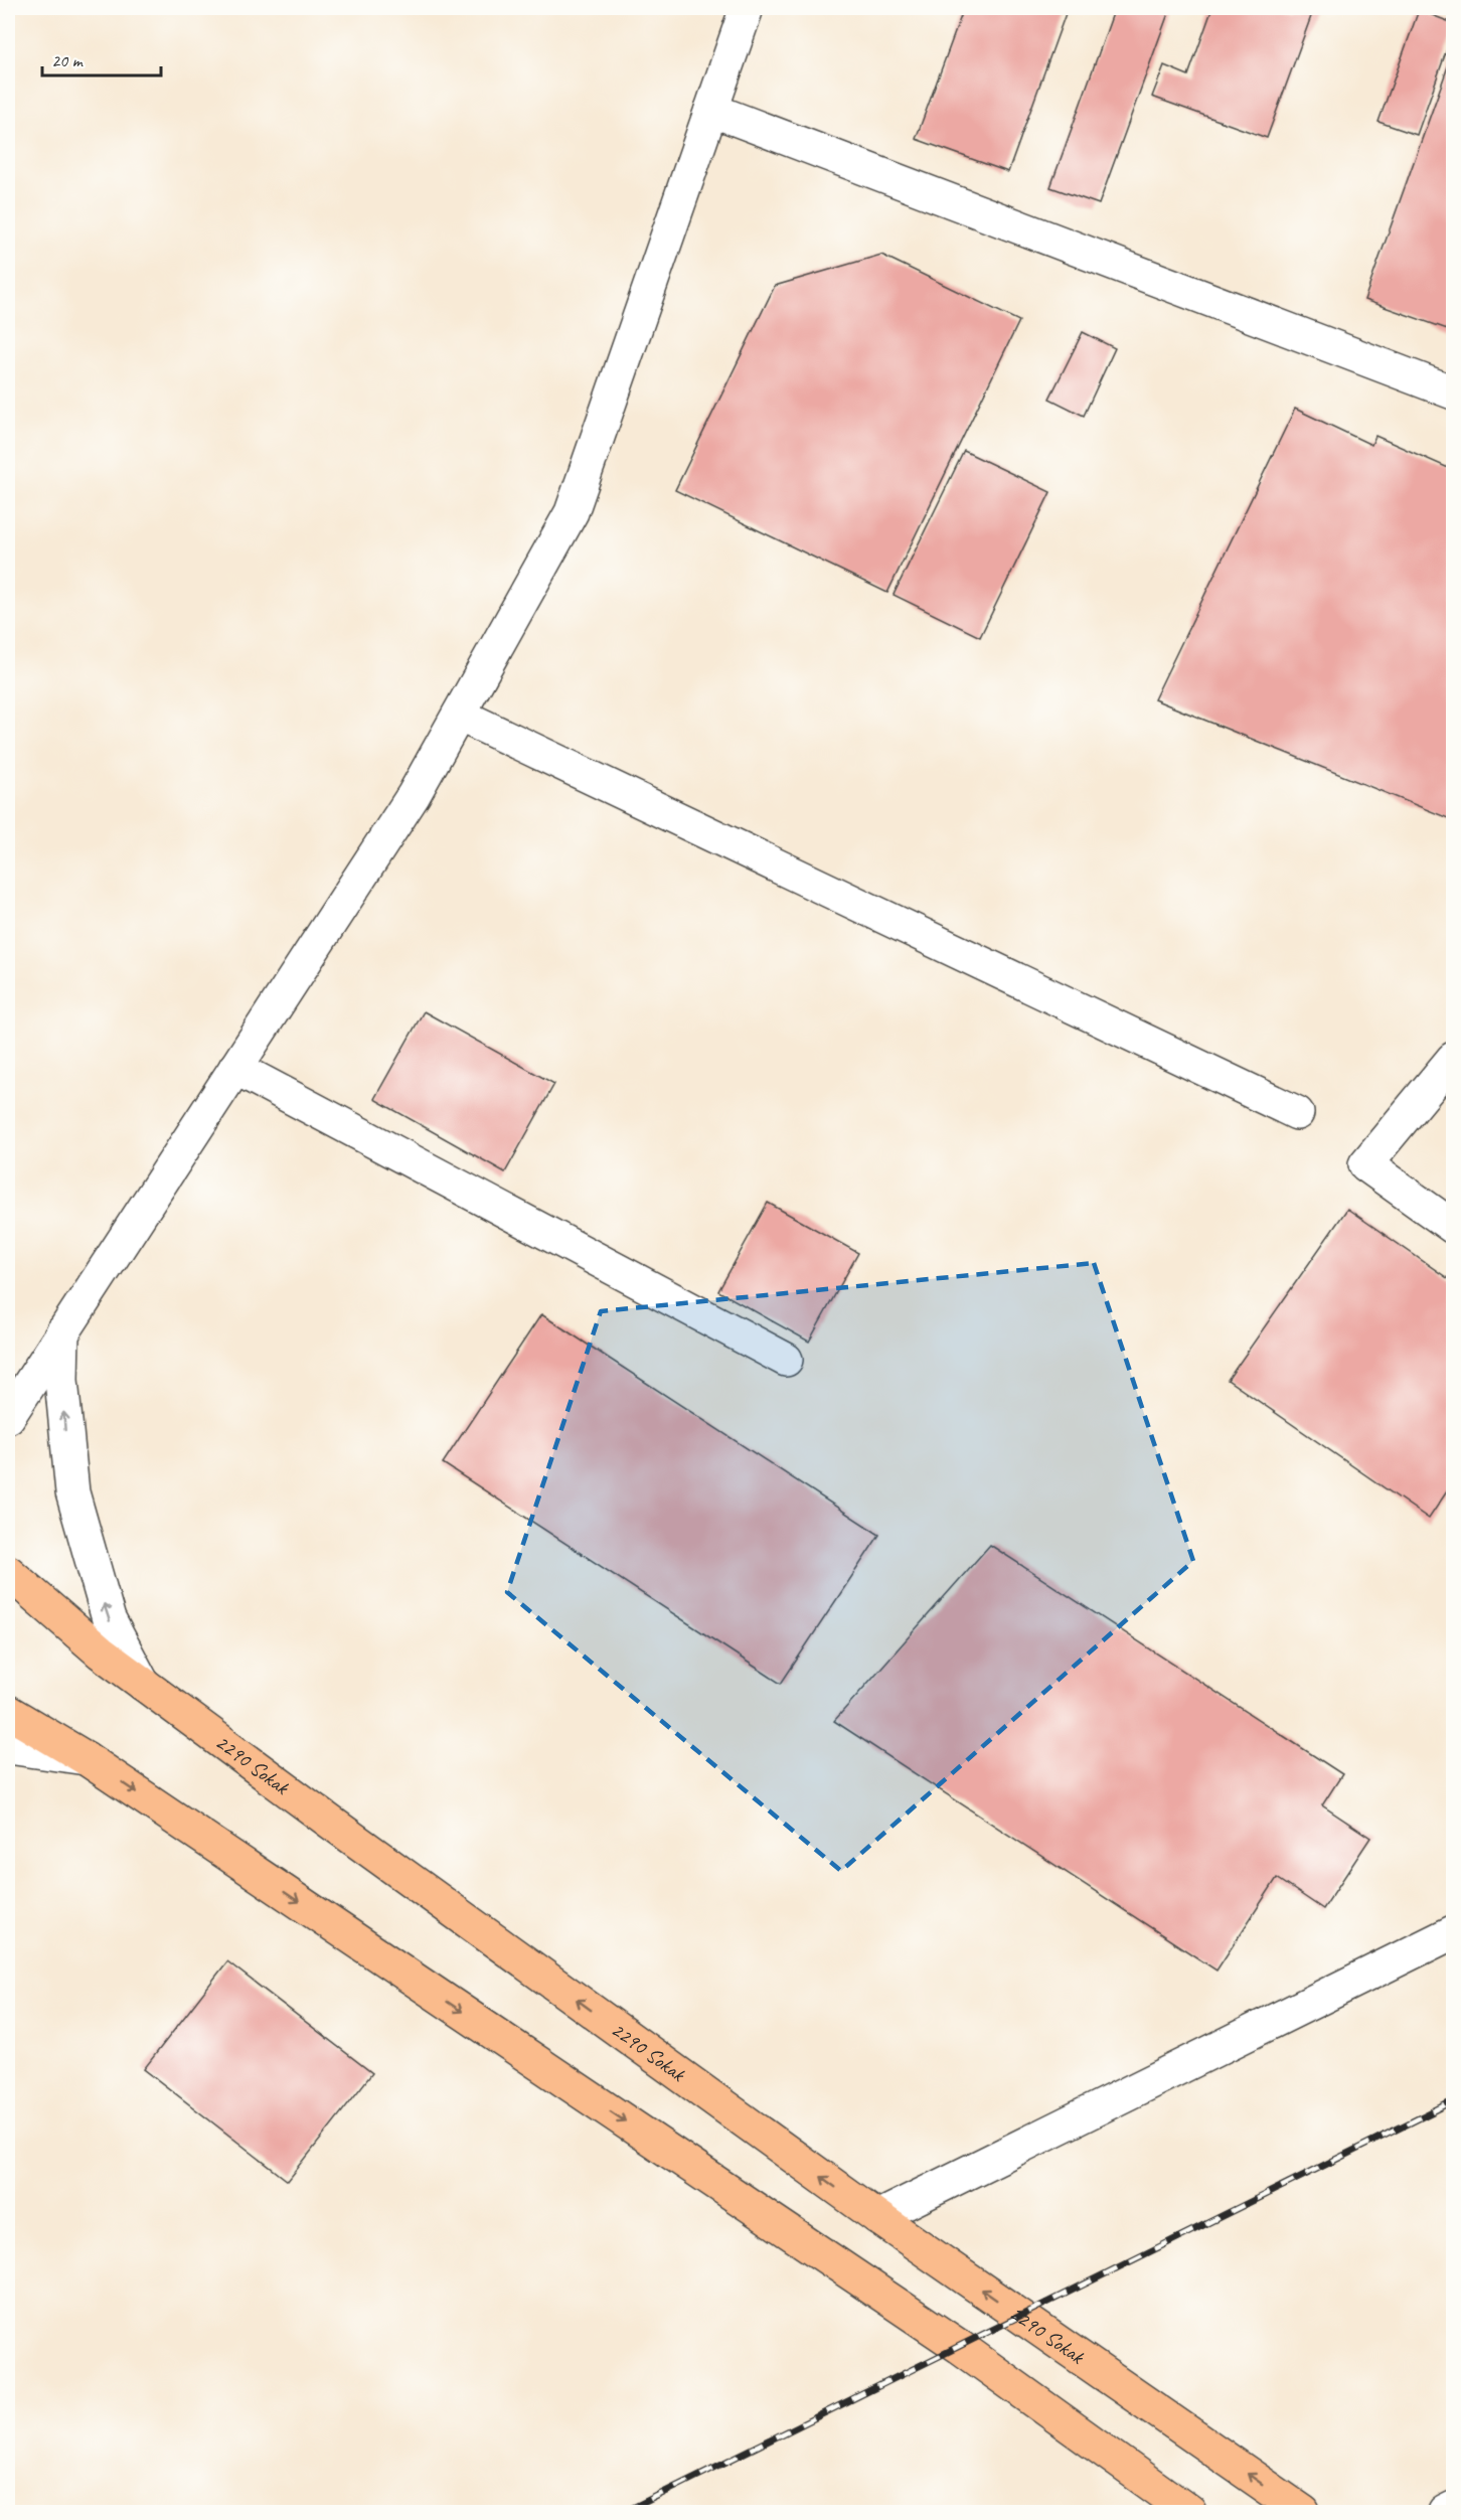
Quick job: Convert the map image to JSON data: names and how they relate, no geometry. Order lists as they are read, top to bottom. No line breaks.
{"streets":{"main road":["2290 Sokak"]},"scale_bar":"20 m"}
